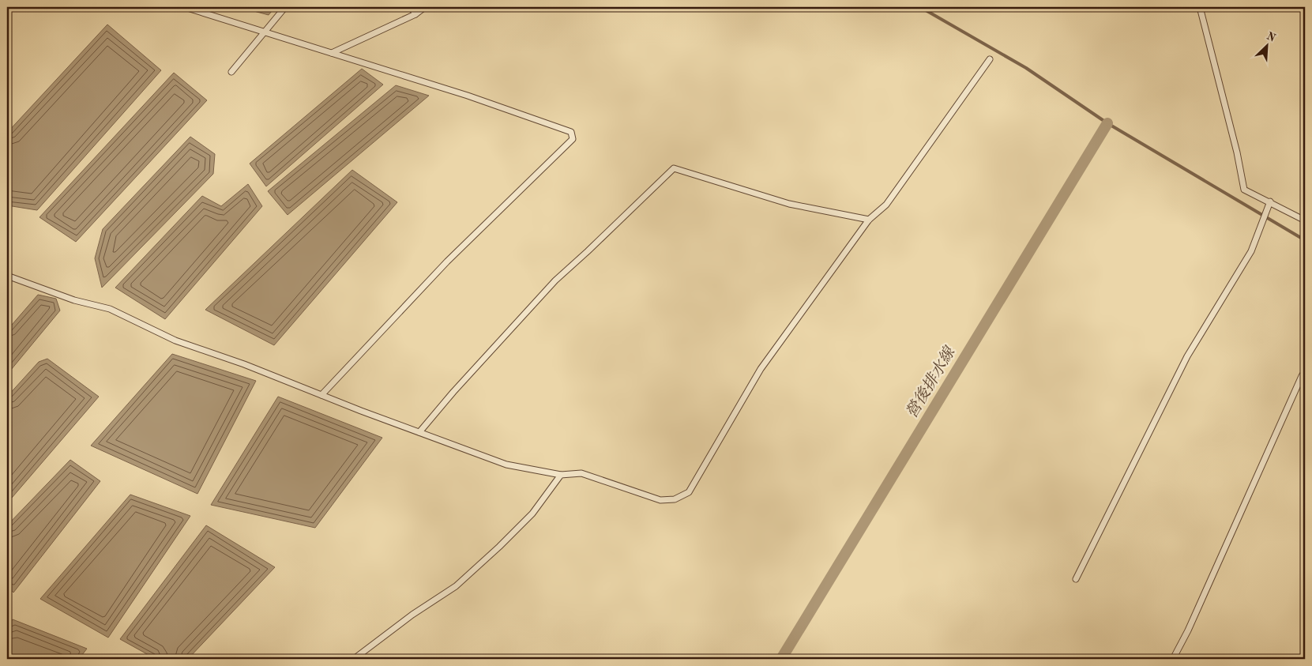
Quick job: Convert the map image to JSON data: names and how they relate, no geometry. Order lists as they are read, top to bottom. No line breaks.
{"water":["營後排水線"],"north":"top right"}
